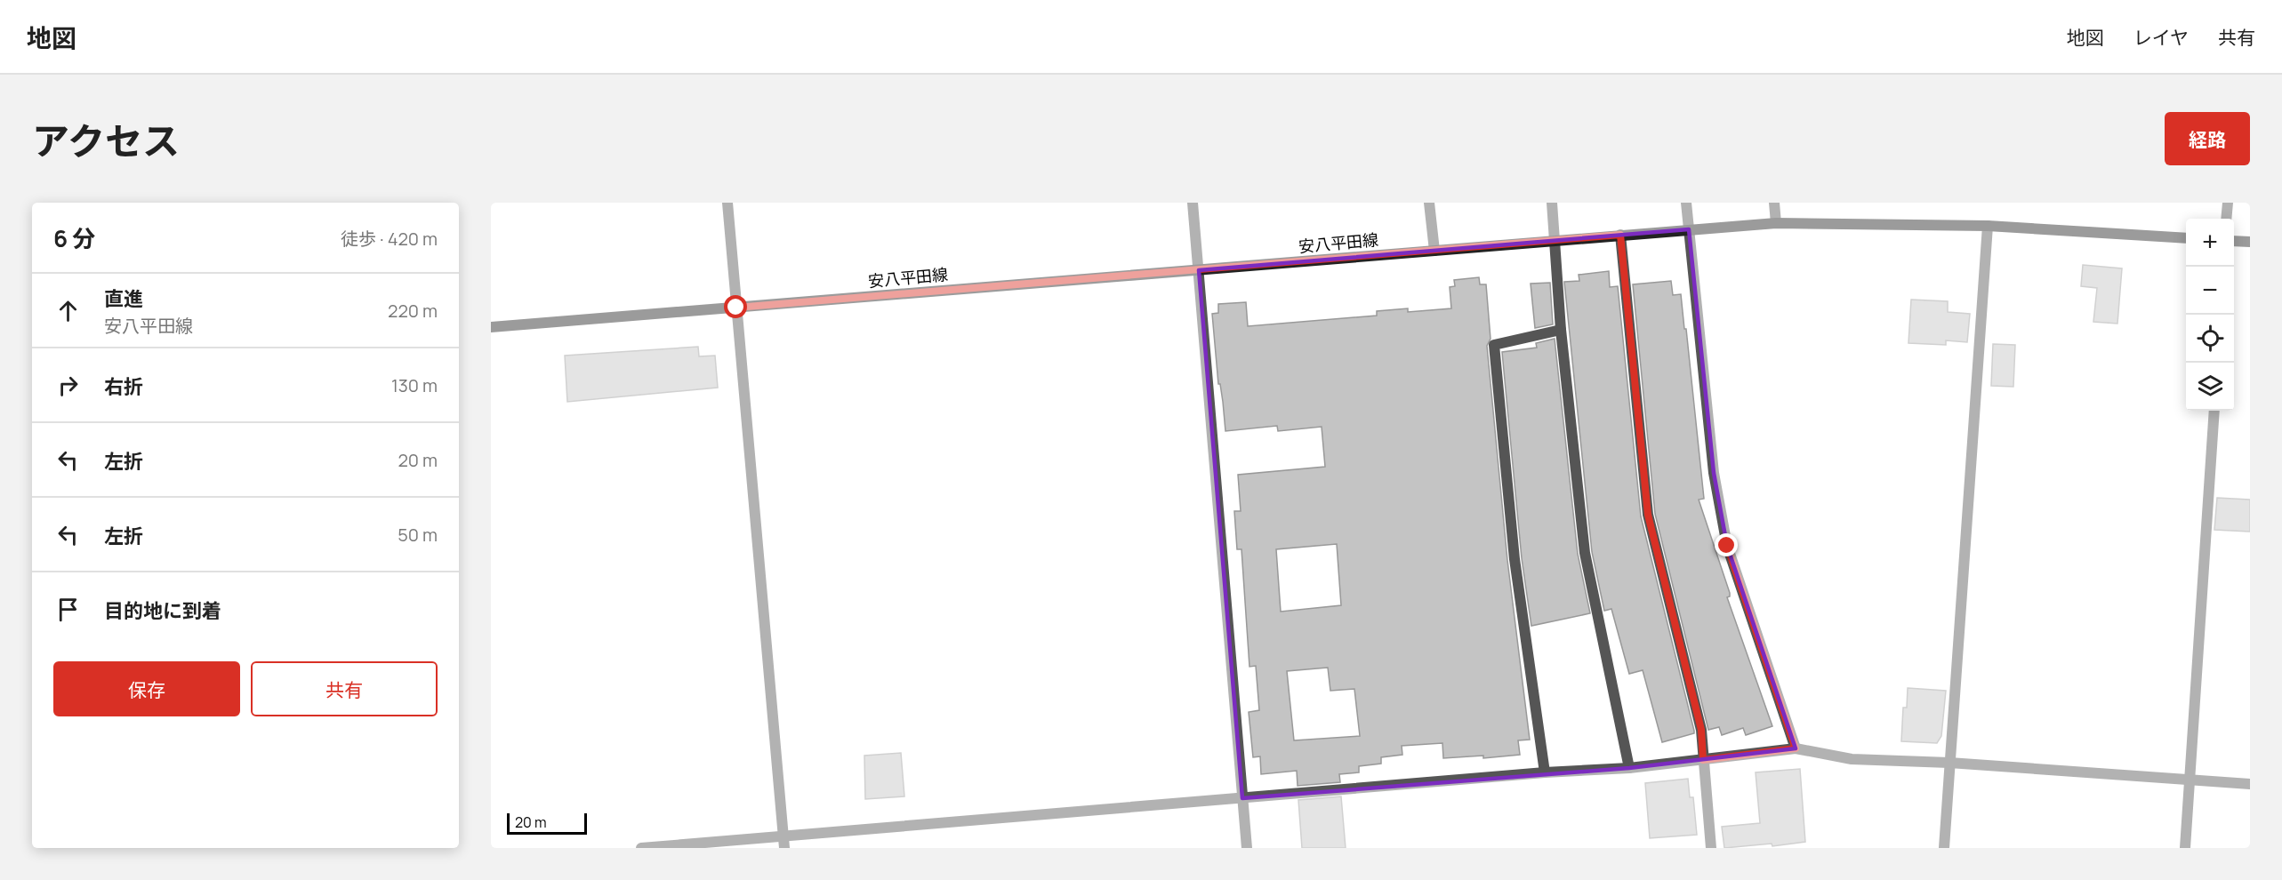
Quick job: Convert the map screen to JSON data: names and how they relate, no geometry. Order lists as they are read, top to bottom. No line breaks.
{"streets":{"main road":["安八平田線"]},"scale_bar":"20 m","page":{"header":"地図","nav":["地図","レイヤ","共有"],"title":"アクセス","buttons":["経路",["保存","共有"]],"heading":["6 分","徒歩 · 420 m"],"map_buttons":["+","−"],"list":[["直進","安八平田線","220 m"],["右折","130 m"],["左折","20 m"],["左折","50 m"],"目的地に到着"],"scale":"20 m"}}
